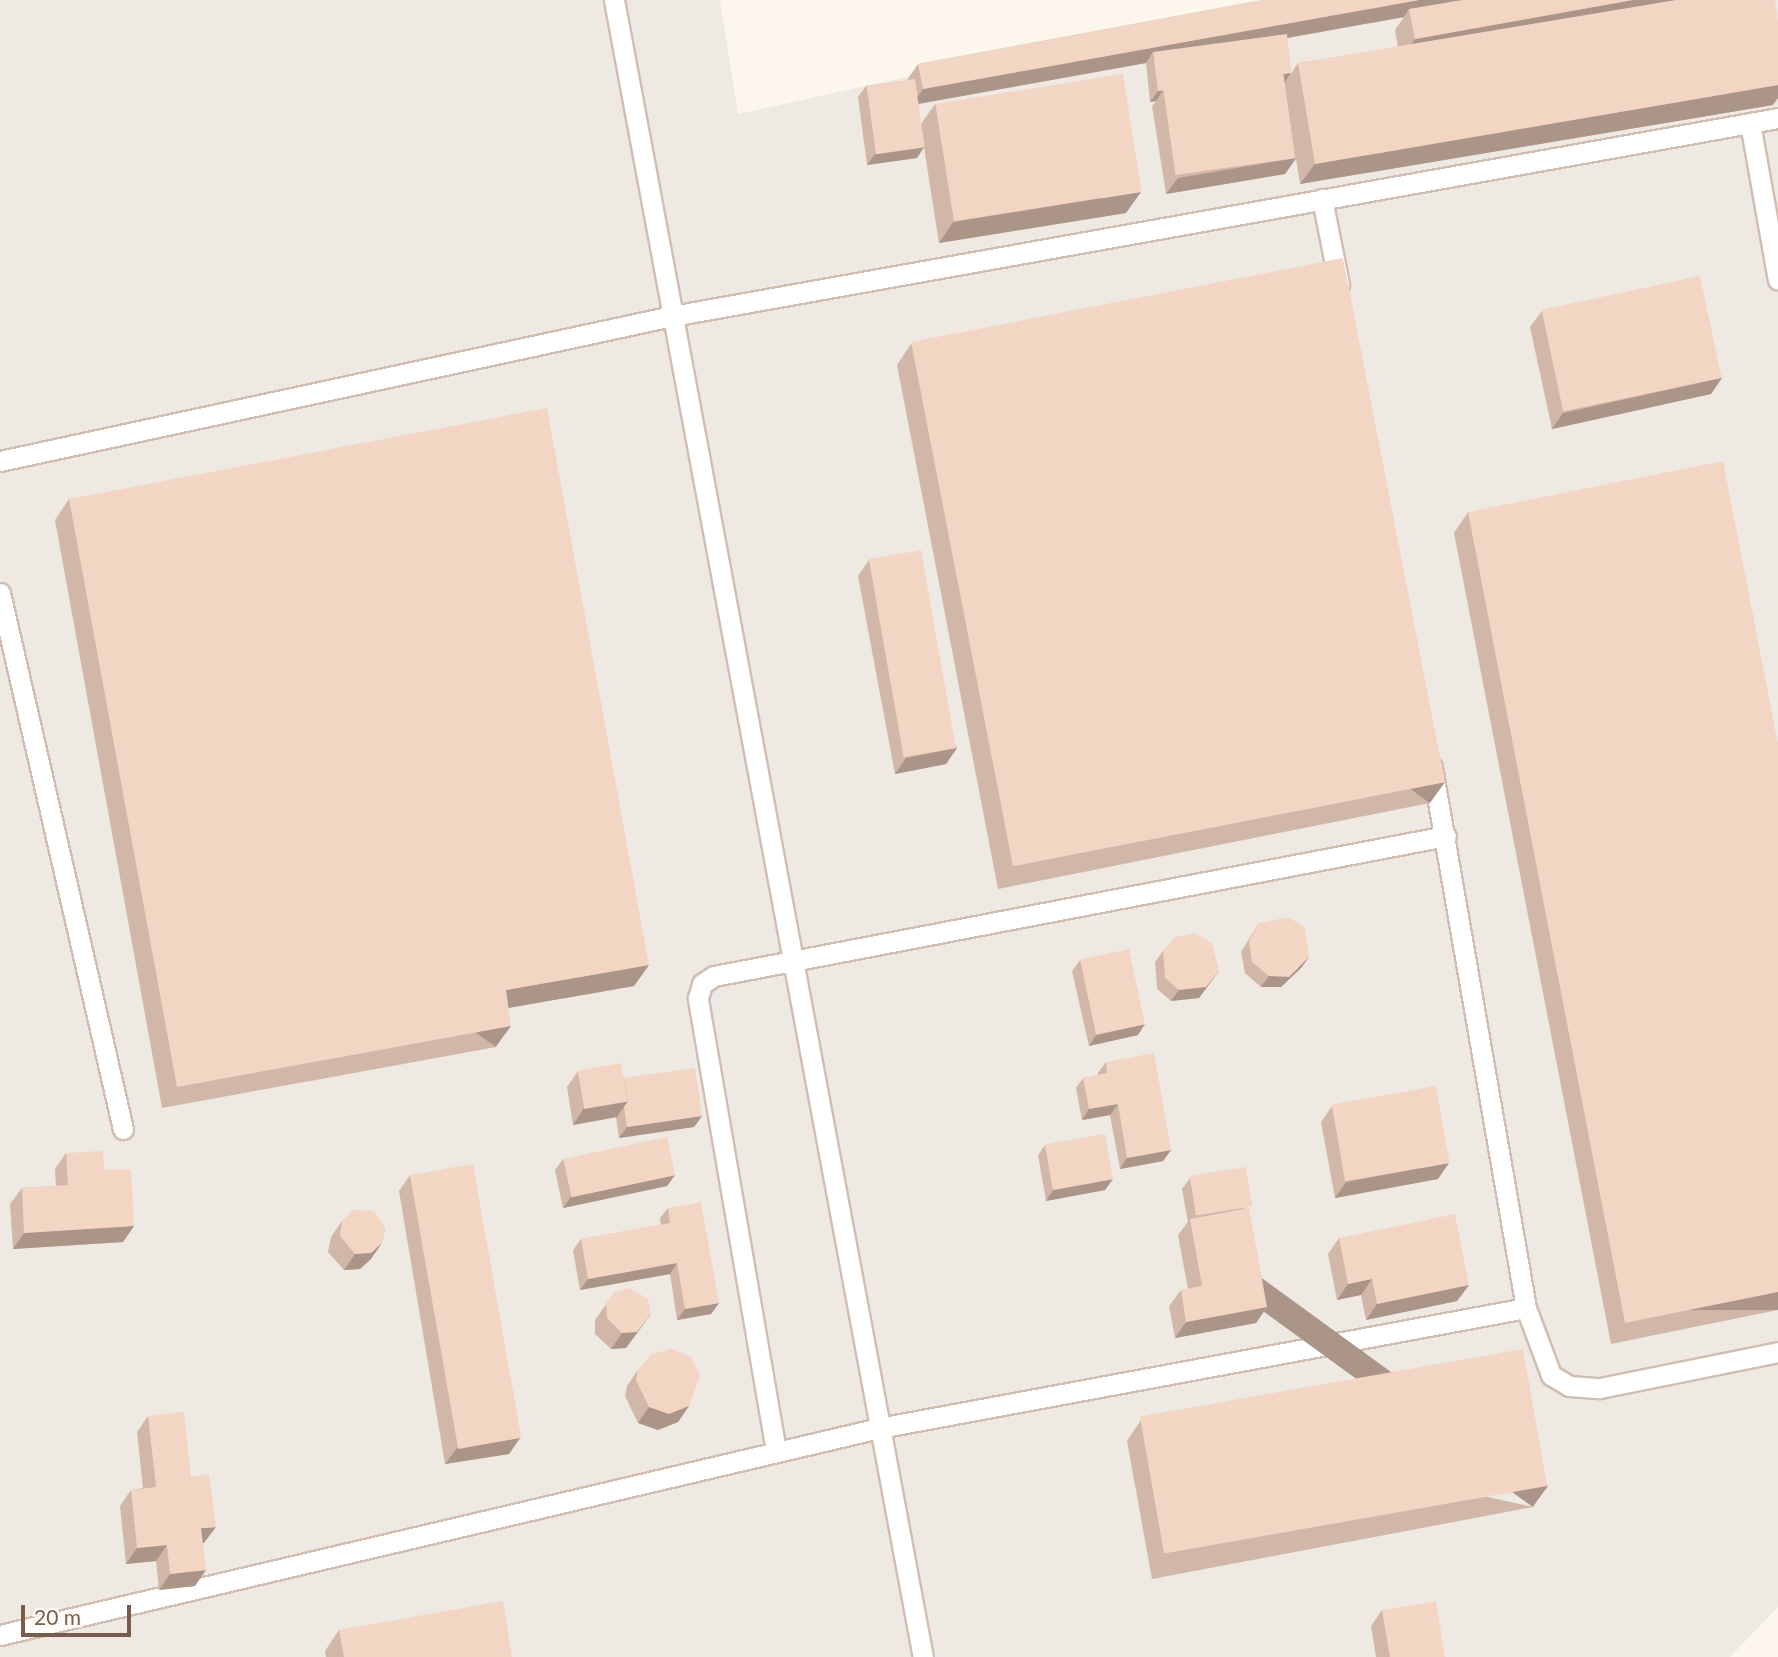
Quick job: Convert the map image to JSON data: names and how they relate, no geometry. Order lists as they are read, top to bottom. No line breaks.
{"scale_bar":"20 m"}
